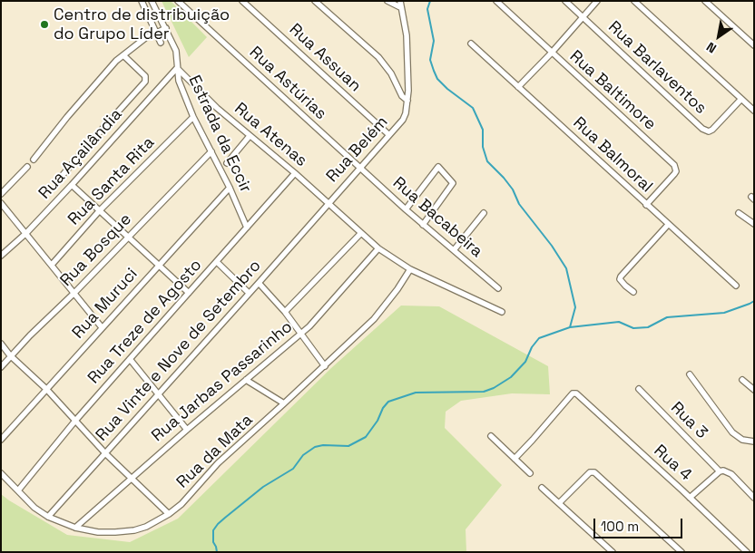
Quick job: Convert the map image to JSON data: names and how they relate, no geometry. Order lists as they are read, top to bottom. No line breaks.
{"streets":{"street":["Rua Assuan","Rua Barlaventos","Rua Astúrias","Rua Baltimore","Estrada da Eccir","Rua Atenas","Rua Belém","Rua Açailândia","Rua Balmoral","Rua Santa Rita","Rua Bacabeira","Rua Bosque","Rua Muruci","Rua Treze de Agosto","Rua Vinte e Nove de Setembro","Rua Jarbas Passarinho","Rua 3","Rua da Mata","Rua 4"]},"crossings":[["Rua Assuan","Rua Belém"],["Rua Astúrias","Rua Belém"],["Rua Astúrias","Rua Bacabeira"],["Rua Baltimore","Rua Balmoral"],["Estrada da Eccir","Rua Atenas"],["Estrada da Eccir","Rua Açailândia"],["Estrada da Eccir","Rua Santa Rita"],["Estrada da Eccir","Rua Bosque"],["Estrada da Eccir","Rua Muruci"],["Estrada da Eccir","Rua Treze de Agosto"],["Rua Atenas","Rua Belém"],["Rua Atenas","Rua Açailândia"],["Rua Atenas","Rua Treze de Agosto"],["Rua Atenas","Rua Vinte e Nove de Setembro"],["Rua Atenas","Rua Jarbas Passarinho"],["Rua Atenas","Rua da Mata"],["Rua Belém","Rua Bacabeira"],["Rua Belém","Rua Vinte e Nove de Setembro"],["Rua Treze de Agosto","Rua da Mata"],["Rua Vinte e Nove de Setembro","Rua da Mata"],["Rua Jarbas Passarinho","Rua da Mata"]],"places":["Centro de distribuição do Grupo Líder"],"scale_bar":"100 m","north":"bottom left"}
